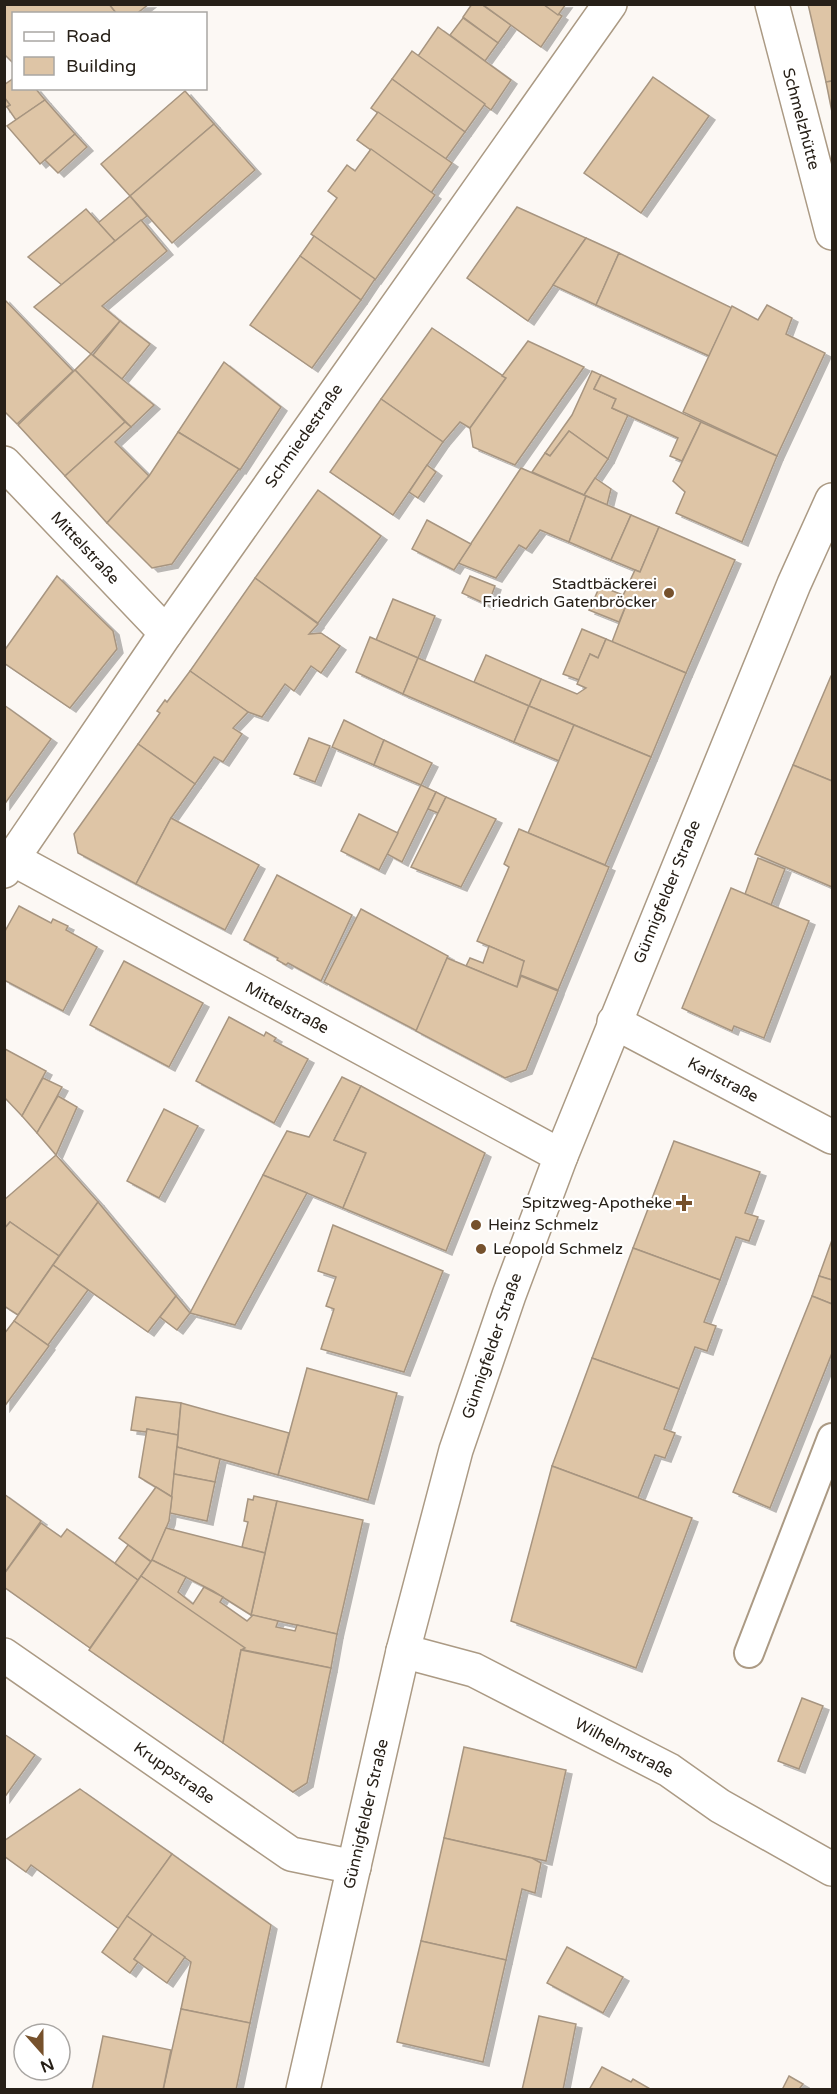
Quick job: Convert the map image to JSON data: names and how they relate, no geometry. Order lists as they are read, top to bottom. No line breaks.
{"streets":{"street":["Schmelzhütte","Schmiedestraße","Mittelstraße","Günnigfelder Straße","Karlstraße","Wilhelmstraße","Kruppstraße"]},"crossings":[["Schmiedestraße","Mittelstraße"],["Mittelstraße","Günnigfelder Straße"],["Günnigfelder Straße","Karlstraße"],["Günnigfelder Straße","Wilhelmstraße"],["Günnigfelder Straße","Kruppstraße"]],"places":{"other":["Stadtbäckerei Friedrich Gatenbröcker","Heinz Schmelz","Leopold Schmelz"],"health":["Spitzweg-Apotheke"]},"legend":["Road","Building"],"north":"bottom"}
